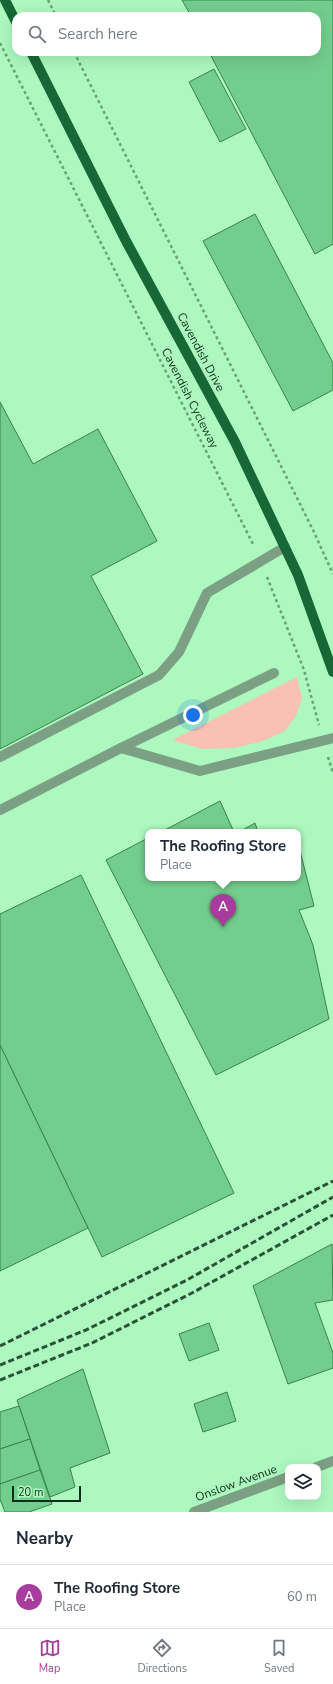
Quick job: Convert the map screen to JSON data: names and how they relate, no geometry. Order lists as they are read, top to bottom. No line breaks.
{"streets":{"main road":["Cavendish Drive"],"street":["Onslow Avenue"],"path":["Cavendish Cycleway"]},"scale_bar":"20 m","page":{"search":"Search here","popup":["The Roofing Store","Place"],"pins":"A","scale":"20 m","heading":"Nearby","list":[{"mark":"A","name":"The Roofing Store","note":"Place","value":"60 m"}],"nav":["Map","Directions","Saved"]}}
